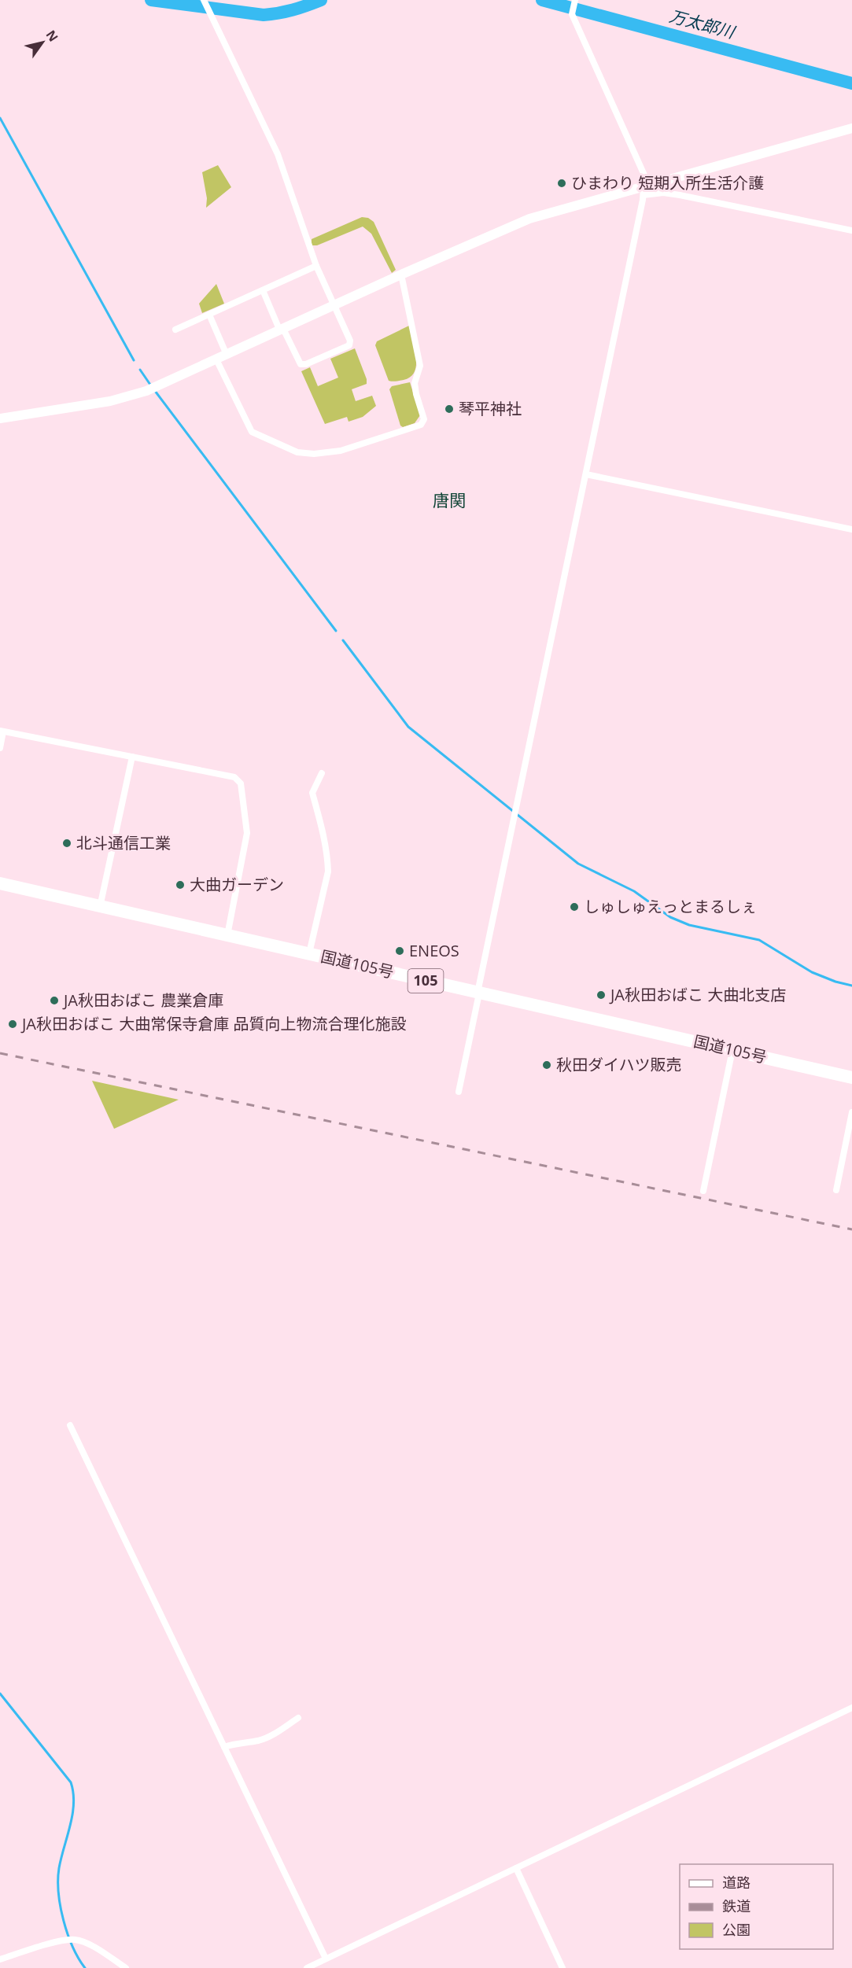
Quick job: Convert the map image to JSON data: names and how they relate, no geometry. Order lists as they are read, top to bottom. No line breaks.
{"streets":{"highway":["国道105号","105"]},"districts":["唐関"],"water":["万太郎川"],"places":["ひまわり 短期入所生活介護","琴平神社","北斗通信工業","大曲ガーデン","しゅしゅえっとまるしぇ","ENEOS","JA秋田おばこ 大曲北支店","JA秋田おばこ 農業倉庫","JA秋田おばこ 大曲常保寺倉庫 品質向上物流合理化施設","秋田ダイハツ販売"],"legend":["道路","鉄道","公園"],"north":"top right"}
